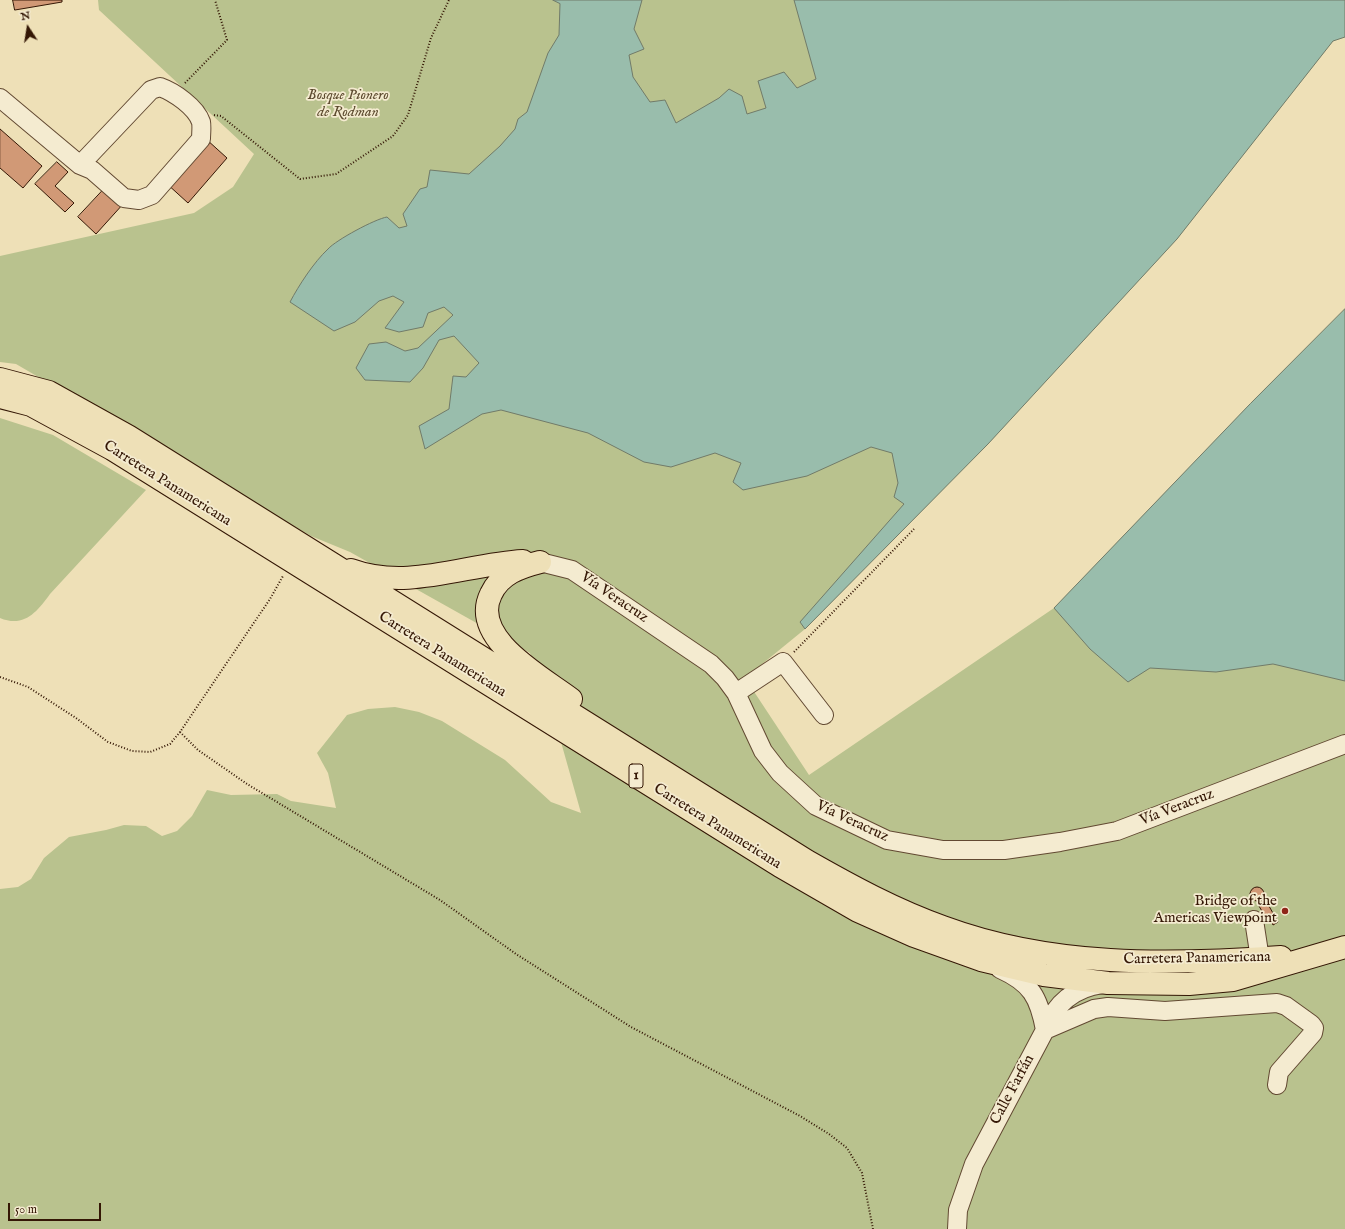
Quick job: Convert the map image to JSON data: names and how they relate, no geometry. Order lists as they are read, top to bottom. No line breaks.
{"streets":{"highway":["Carretera Panamericana","1"],"street":["Vía Veracruz","Calle Farfán"]},"crossings":[["Carretera Panamericana","Calle Farfán"]],"parks":["Bosque Pionero de Rodman"],"places":["Bridge of the Americas Viewpoint"],"scale_bar":"50 m","north":"top"}
